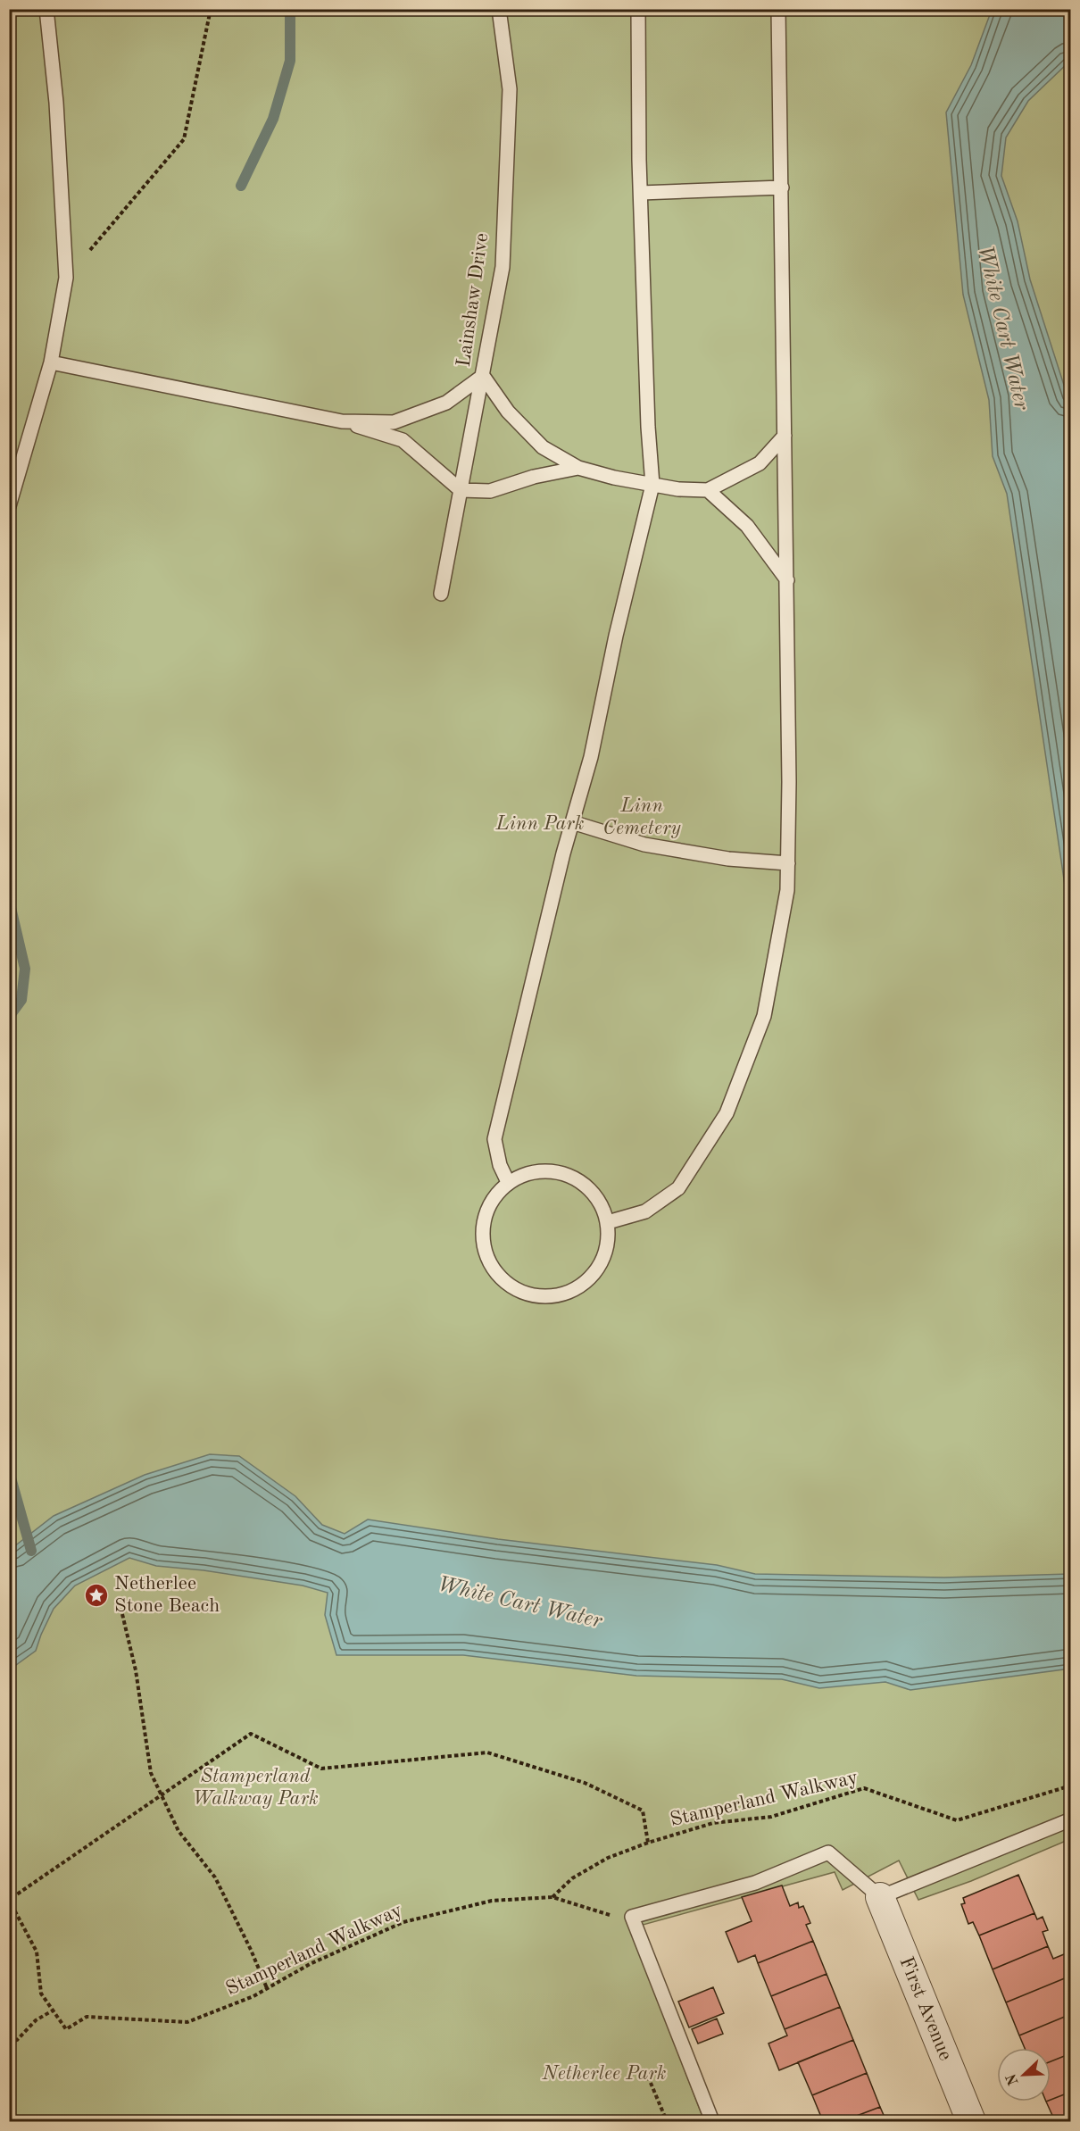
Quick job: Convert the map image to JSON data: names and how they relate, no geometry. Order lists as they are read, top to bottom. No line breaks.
{"streets":{"street":["First Avenue"],"lane":["Lainshaw Drive"],"path":["Stamperland Walkway"]},"water":["White Cart Water"],"parks":["Linn Cemetery","Linn Park","Stamperland Walkway Park","Netherlee Park"],"places":{"place":["Netherlee Stone Beach"]},"north":"bottom left"}
